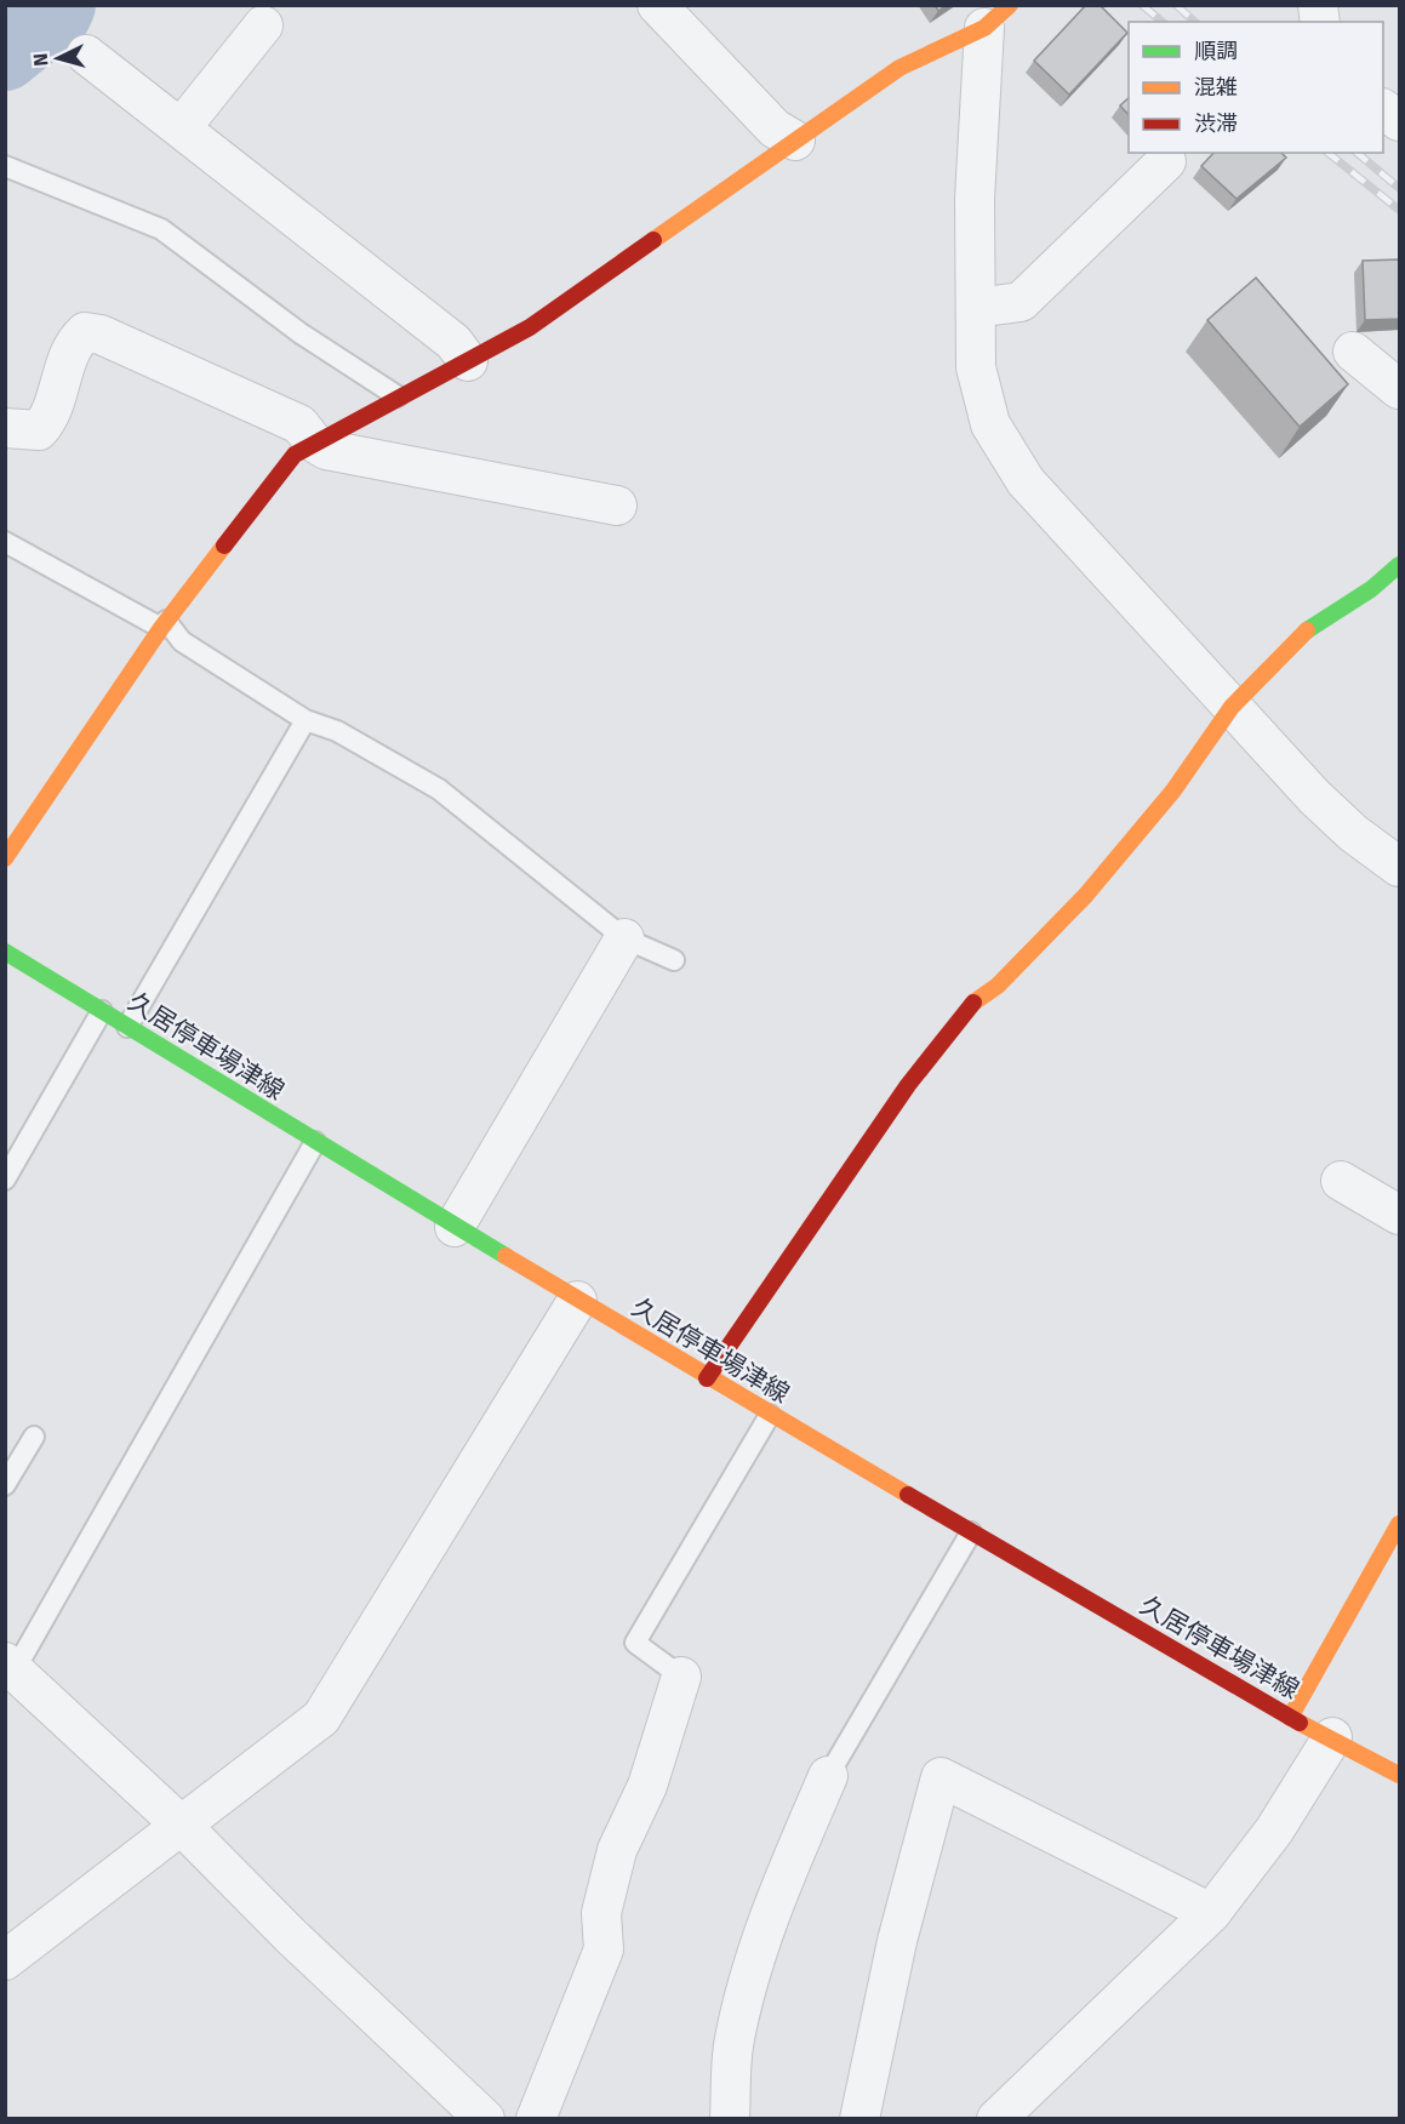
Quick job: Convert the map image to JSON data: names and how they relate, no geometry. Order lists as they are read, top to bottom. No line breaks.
{"streets":{"street":["久居停車場津線"]},"legend":["順調","混雑","渋滞"],"north":"left"}
